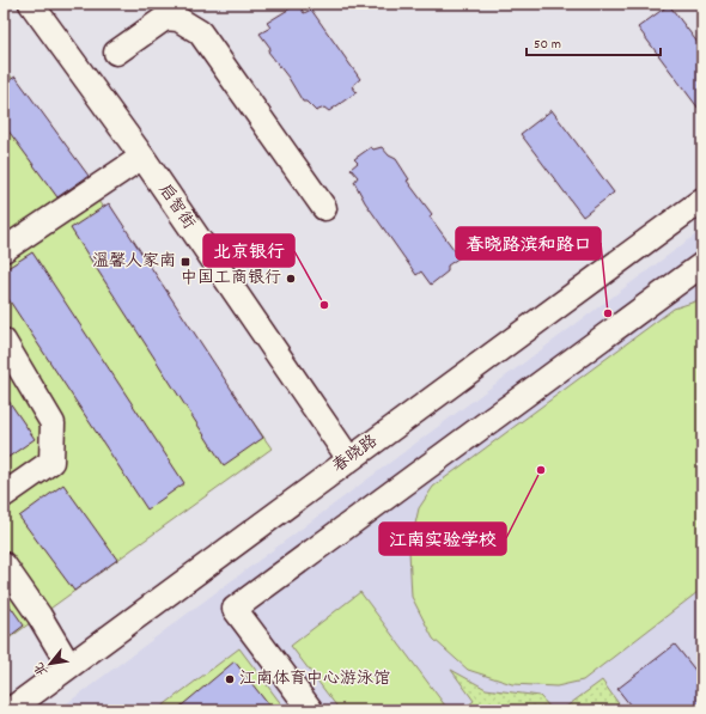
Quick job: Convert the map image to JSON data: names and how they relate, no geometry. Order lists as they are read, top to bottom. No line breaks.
{"streets":{"street":["启智街","春晓路"]},"crossings":[["启智街","春晓路"]],"places":{"transit":["温馨人家南"],"other":["中国工商银行","北京银行","春晓路滨和路口","江南实验学校","江南体育中心游泳馆"]},"scale_bar":"50 m","north":"bottom left"}
